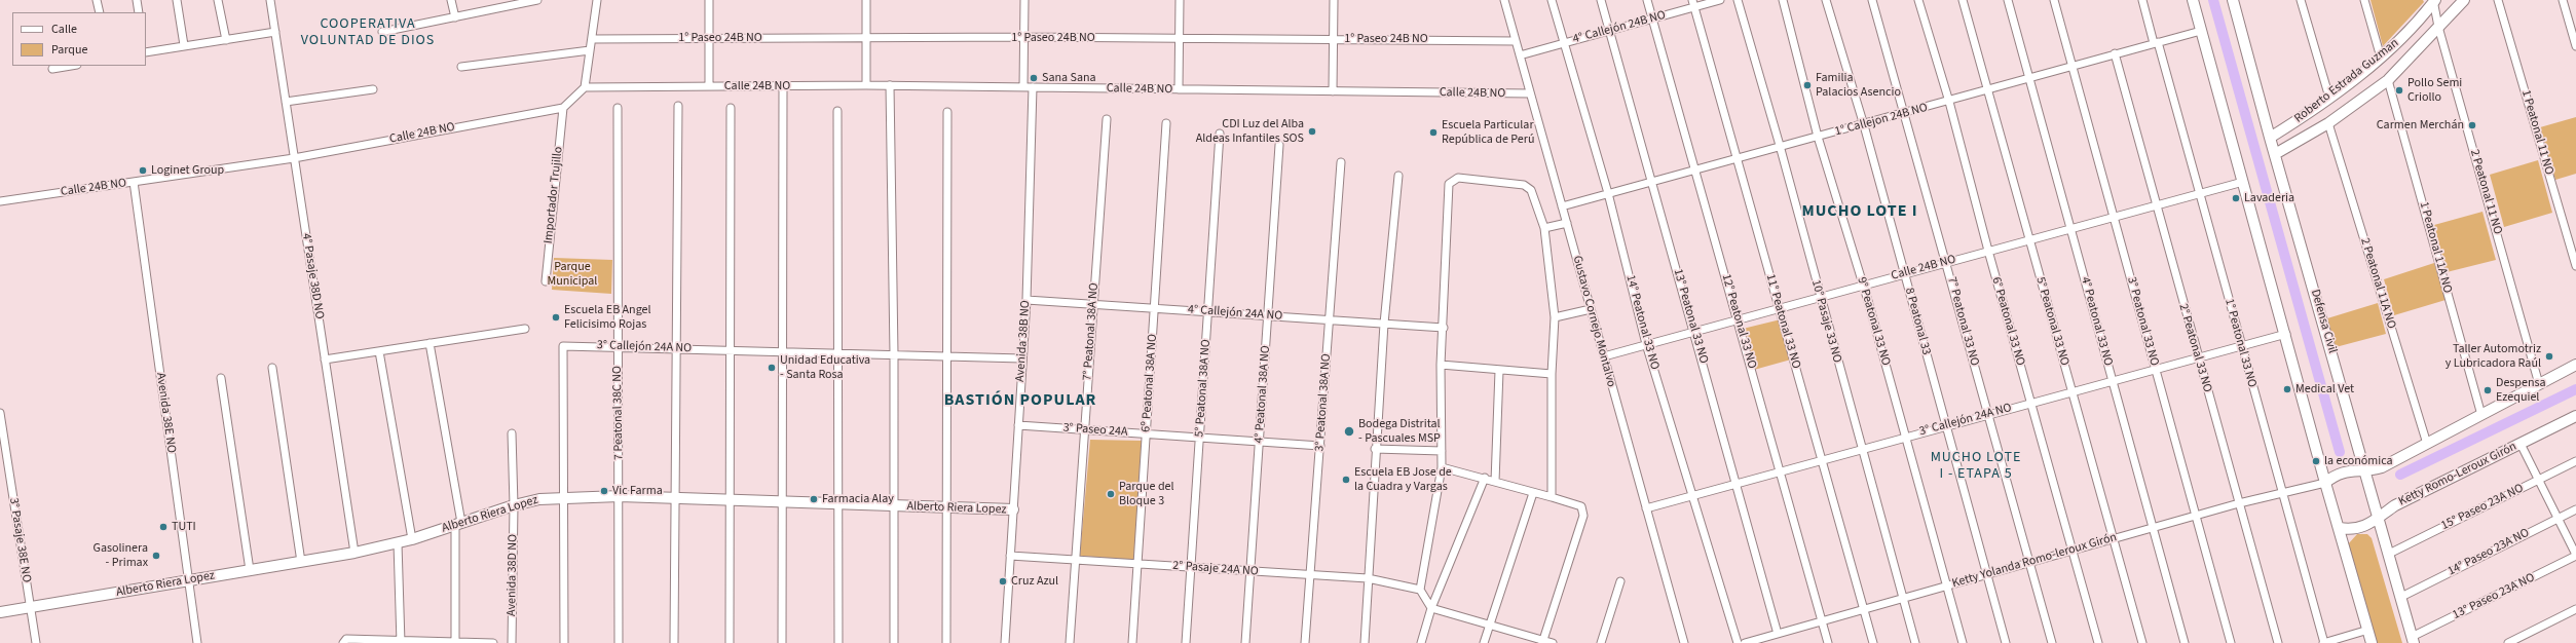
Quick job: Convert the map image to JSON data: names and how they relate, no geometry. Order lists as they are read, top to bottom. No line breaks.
{"streets":{"street":["4° Callejón 24B NO","1° Paseo 24B NO","Roberto Estrada Guzman","Calle 24B NO","1° Callejon 24B NO","1 Peatonal 11 NO","2 Peatonal 11 NO","Importador Trujillo","1 Peatonal 11A NO","4° Pasaje 38D NO","2 Peatonal 11A NO","4° Callejón 24A NO","13° Peatonal 33 NO","Gustavo Cornejo Montalvo","12° Peatonal 33 NO","11° Peatonal 33 NO","10° Pasaje 33 NO","9° Peatonal 33 NO","8 Peatonal 33","7° Peatonal 33 NO","6° Peatonal 33 NO","5° Peatonal 33 NO","4° Peatonal 33 NO","3° Peatonal 33 NO","Defensa Civil","14° Peatonal 33 NO","7° Peatonal 38A NO","Avenida 38B NO","1° Peatonal 33 NO","3° Callejón 24A NO","2° Peatonal 33 NO","6º Peatonal 38A NO","5° Peatonal 38A NO","4° Peatonal 38A NO","3° Peatonal 38A NO","Avenida 38E NO","7 Peatonal 38C NO","3° Paseo 24A","Ketty Romo-Leroux Girón","15° Paseo 23A NO","Alberto Riera Lopez","3° Pasaje 38E NO","14° Paseo 23A NO","Ketty Yolanda Romo-leroux Girón","2° Pasaje 24A NO","Avenida 38D NO","13° Paseo 23A NO"]},"crossings":[["4° Callejón 24B NO","13° Peatonal 33 NO"],["4° Callejón 24B NO","Gustavo Cornejo Montalvo"],["4° Callejón 24B NO","12° Peatonal 33 NO"],["4° Callejón 24B NO","11° Peatonal 33 NO"],["4° Callejón 24B NO","14° Peatonal 33 NO"],["1° Paseo 24B NO","Gustavo Cornejo Montalvo"],["Roberto Estrada Guzman","2 Peatonal 11 NO"],["Roberto Estrada Guzman","1 Peatonal 11A NO"],["Roberto Estrada Guzman","2 Peatonal 11A NO"],["Roberto Estrada Guzman","Defensa Civil"],["Calle 24B NO","Importador Trujillo"],["Calle 24B NO","4° Pasaje 38D NO"],["Calle 24B NO","13° Peatonal 33 NO"],["Calle 24B NO","Gustavo Cornejo Montalvo"],["Calle 24B NO","12° Peatonal 33 NO"],["Calle 24B NO","11° Peatonal 33 NO"],["Calle 24B NO","10° Pasaje 33 NO"],["Calle 24B NO","9° Peatonal 33 NO"],["Calle 24B NO","8 Peatonal 33"],["Calle 24B NO","7° Peatonal 33 NO"],["Calle 24B NO","6° Peatonal 33 NO"],["Calle 24B NO","5° Peatonal 33 NO"],["Calle 24B NO","4° Peatonal 33 NO"],["Calle 24B NO","3° Peatonal 33 NO"],["Calle 24B NO","14° Peatonal 33 NO"],["Calle 24B NO","Avenida 38B NO"],["Calle 24B NO","1° Peatonal 33 NO"],["Calle 24B NO","2° Peatonal 33 NO"],["Calle 24B NO","Avenida 38E NO"],["1° Callejon 24B NO","13° Peatonal 33 NO"],["1° Callejon 24B NO","Gustavo Cornejo Montalvo"],["1° Callejon 24B NO","12° Peatonal 33 NO"],["1° Callejon 24B NO","11° Peatonal 33 NO"],["1° Callejon 24B NO","10° Pasaje 33 NO"],["1° Callejon 24B NO","9° Peatonal 33 NO"],["1° Callejon 24B NO","8 Peatonal 33"],["1° Callejon 24B NO","7° Peatonal 33 NO"],["1° Callejon 24B NO","6° Peatonal 33 NO"],["1° Callejon 24B NO","5° Peatonal 33 NO"],["1° Callejon 24B NO","4° Peatonal 33 NO"],["1° Callejon 24B NO","3° Peatonal 33 NO"],["1° Callejon 24B NO","14° Peatonal 33 NO"],["1° Callejon 24B NO","1° Peatonal 33 NO"],["1° Callejon 24B NO","2° Peatonal 33 NO"],["4° Pasaje 38D NO","Alberto Riera Lopez"],["4° Callejón 24A NO","7° Peatonal 38A NO"],["4° Callejón 24A NO","Avenida 38B NO"],["4° Callejón 24A NO","6º Peatonal 38A NO"],["4° Callejón 24A NO","5° Peatonal 38A NO"],["4° Callejón 24A NO","4° Peatonal 38A NO"],["4° Callejón 24A NO","3° Peatonal 38A NO"],["13° Peatonal 33 NO","3° Callejón 24A NO"],["13° Peatonal 33 NO","Ketty Yolanda Romo-leroux Girón"],["Gustavo Cornejo Montalvo","3° Callejón 24A NO"],["12° Peatonal 33 NO","3° Callejón 24A NO"],["12° Peatonal 33 NO","Ketty Yolanda Romo-leroux Girón"],["11° Peatonal 33 NO","3° Callejón 24A NO"],["11° Peatonal 33 NO","Ketty Yolanda Romo-leroux Girón"],["10° Pasaje 33 NO","3° Callejón 24A NO"],["10° Pasaje 33 NO","Ketty Yolanda Romo-leroux Girón"],["9° Peatonal 33 NO","3° Callejón 24A NO"],["9° Peatonal 33 NO","Ketty Yolanda Romo-leroux Girón"],["8 Peatonal 33","3° Callejón 24A NO"],["8 Peatonal 33","Ketty Yolanda Romo-leroux Girón"],["7° Peatonal 33 NO","3° Callejón 24A NO"],["7° Peatonal 33 NO","Ketty Yolanda Romo-leroux Girón"],["6° Peatonal 33 NO","3° Callejón 24A NO"],["6° Peatonal 33 NO","Ketty Yolanda Romo-leroux Girón"],["5° Peatonal 33 NO","3° Callejón 24A NO"],["5° Peatonal 33 NO","Ketty Yolanda Romo-leroux Girón"],["4° Peatonal 33 NO","3° Callejón 24A NO"],["4° Peatonal 33 NO","Ketty Yolanda Romo-leroux Girón"],["3° Peatonal 33 NO","3° Callejón 24A NO"],["3° Peatonal 33 NO","Ketty Yolanda Romo-leroux Girón"],["Defensa Civil","Ketty Romo-Leroux Girón"],["Defensa Civil","15° Paseo 23A NO"],["Defensa Civil","14° Paseo 23A NO"],["Defensa Civil","13° Paseo 23A NO"],["14° Peatonal 33 NO","3° Callejón 24A NO"],["7° Peatonal 38A NO","3° Paseo 24A"],["7° Peatonal 38A NO","2° Pasaje 24A NO"],["Avenida 38B NO","3° Callejón 24A NO"],["Avenida 38B NO","3° Paseo 24A"],["Avenida 38B NO","Alberto Riera Lopez"],["Avenida 38B NO","2° Pasaje 24A NO"],["1° Peatonal 33 NO","3° Callejón 24A NO"],["1° Peatonal 33 NO","Ketty Yolanda Romo-leroux Girón"],["3° Callejón 24A NO","2° Peatonal 33 NO"],["3° Callejón 24A NO","7 Peatonal 38C NO"],["3° Callejón 24A NO","Alberto Riera Lopez"],["2° Peatonal 33 NO","Ketty Yolanda Romo-leroux Girón"],["6º Peatonal 38A NO","3° Paseo 24A"],["6º Peatonal 38A NO","2° Pasaje 24A NO"],["5° Peatonal 38A NO","3° Paseo 24A"],["5° Peatonal 38A NO","2° Pasaje 24A NO"],["4° Peatonal 38A NO","3° Paseo 24A"],["4° Peatonal 38A NO","2° Pasaje 24A NO"],["3° Peatonal 38A NO","3° Paseo 24A"],["3° Peatonal 38A NO","2° Pasaje 24A NO"],["Avenida 38E NO","Alberto Riera Lopez"],["7 Peatonal 38C NO","Alberto Riera Lopez"],["Alberto Riera Lopez","3° Pasaje 38E NO"],["Alberto Riera Lopez","Avenida 38D NO"]],"districts":["COOPERATIVA VOLUNTAD DE DIOS","MUCHO LOTE I","BASTIÓN POPULAR","MUCHO LOTE I - ETAPA 5"],"parks":["Parque Municipal"],"places":["Sana Sana","Familia Palacios Asencio","Pollo Semi Criollo","Carmen Merchán","CDI Luz del Alba Aldeas Infantiles SOS","Escuela Particular República de Perú","Loginet Group","Lavaderia","Escuela EB Angel Felicisimo Rojas","Taller Automotriz y Lubricadora Raúl","Unidad Educativa - Santa Rosa","Medical Vet","Despensa Ezequiel","Bodega Distrital - Pascuales MSP","la económica","Escuela EB Jose de la Cuadra y Vargas","Vic Farma","Parque del Bloque 3","Farmacia Alay","TUTI","Gasolinera - Primax","Cruz Azul"],"legend":["Calle","Parque"]}
